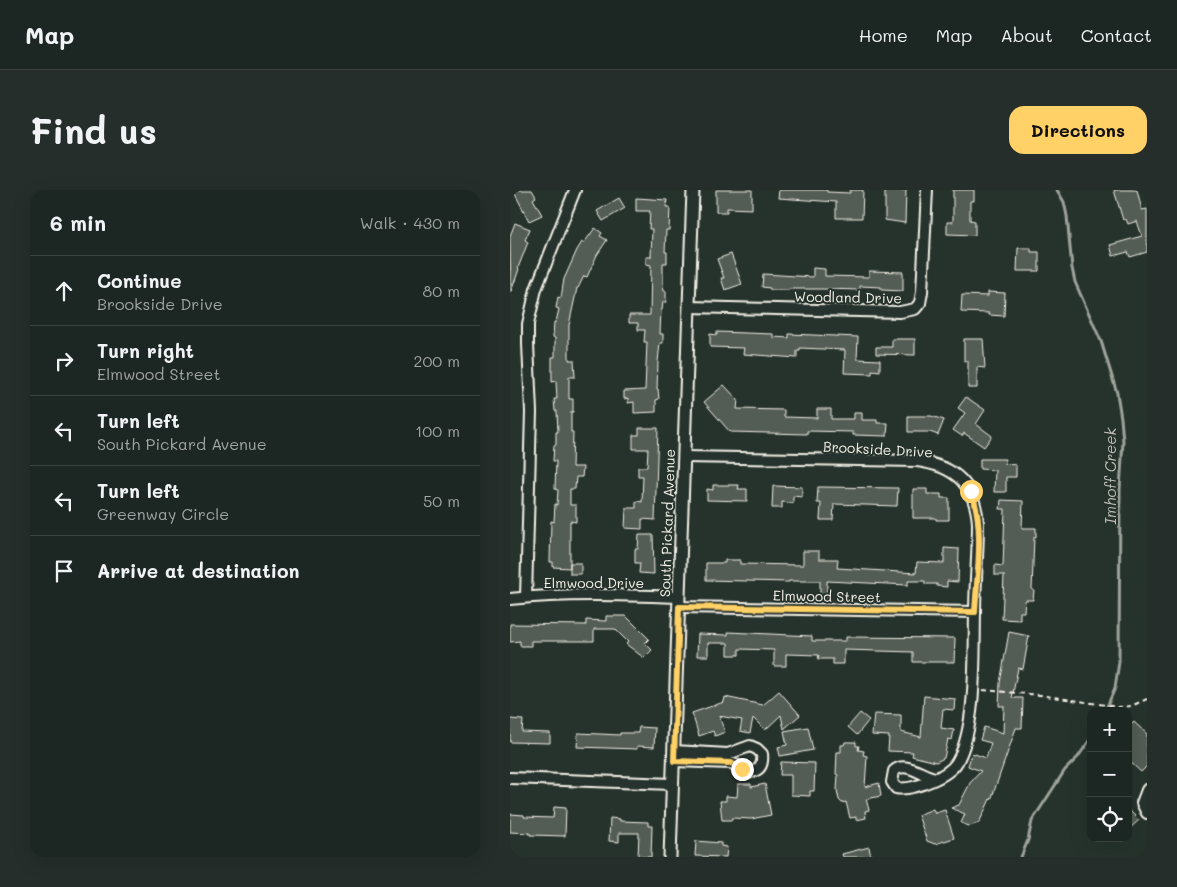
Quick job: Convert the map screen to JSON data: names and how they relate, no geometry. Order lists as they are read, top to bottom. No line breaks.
{"streets":{"street":["Woodland Drive","Brookside Drive","South Pickard Avenue","Elmwood Drive","Elmwood Street"]},"crossings":[["Woodland Drive","South Pickard Avenue"],["Brookside Drive","South Pickard Avenue"],["Brookside Drive","Elmwood Street"],["South Pickard Avenue","Elmwood Drive"],["South Pickard Avenue","Elmwood Street"],["Elmwood Drive","Elmwood Street"]],"water":["Imhoff Creek"],"page":{"header":"Map","nav":["Home","Map","About","Contact"],"buttons":"Directions","title":"Find us","heading":["6 min","Walk · 430 m"],"list":[["Continue","Brookside Drive","80 m"],["Turn right","Elmwood Street","200 m"],["Turn left","South Pickard Avenue","100 m"],["Turn left","Greenway Circle","50 m"],"Arrive at destination"],"map_buttons":["+","−"]}}
